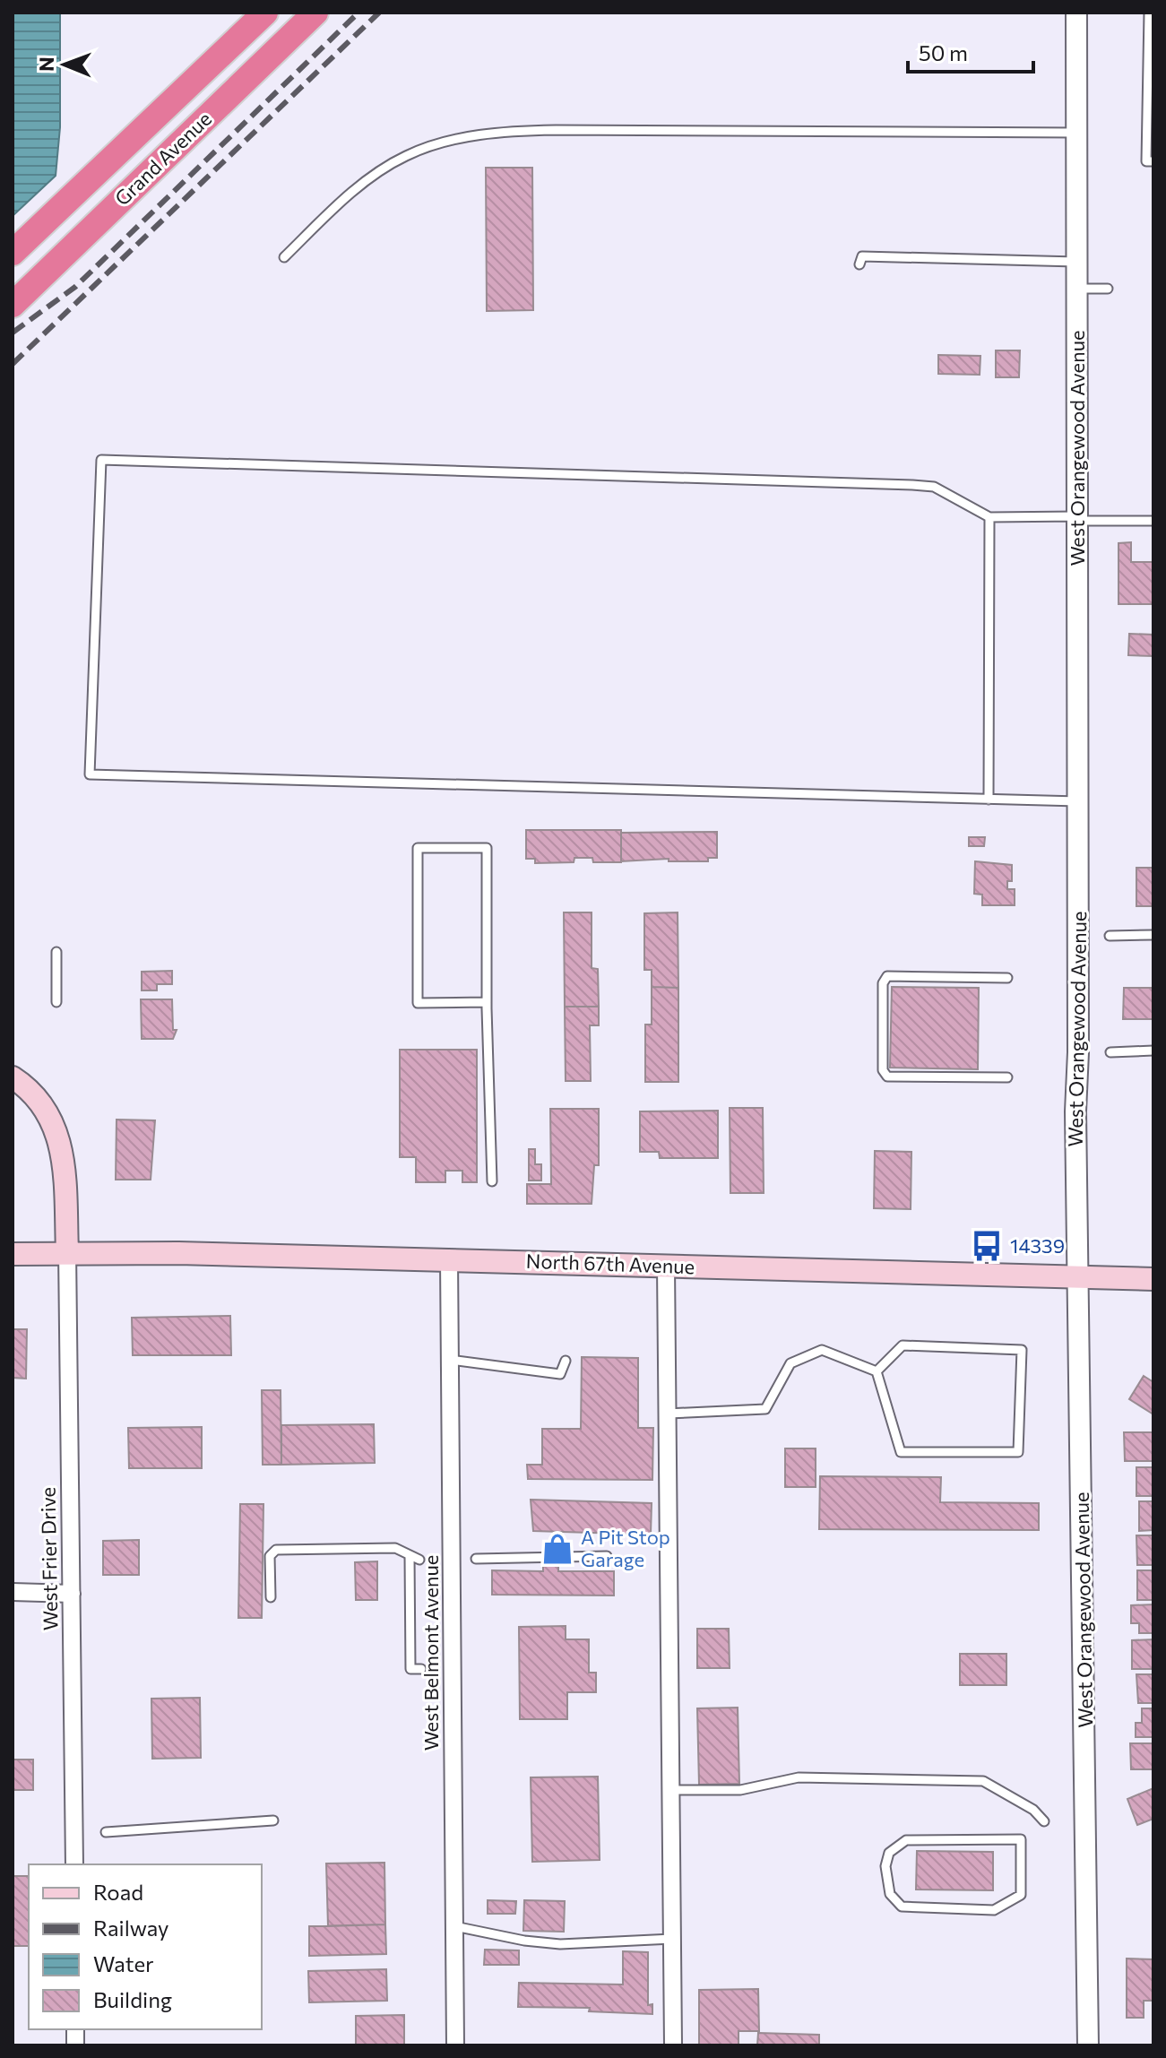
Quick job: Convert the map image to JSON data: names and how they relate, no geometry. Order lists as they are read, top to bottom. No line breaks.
{"streets":{"highway":["Grand Avenue"],"main road":["North 67th Avenue"],"street":["West Orangewood Avenue","West Frier Drive","West Belmont Avenue"]},"crossings":[["West Orangewood Avenue","North 67th Avenue"],["North 67th Avenue","West Frier Drive"],["North 67th Avenue","West Belmont Avenue"]],"places":{"bus stop":["14339"],"shop":["A Pit Stop Garage"]},"legend":["Road","Railway","Water","Building"],"scale_bar":"50 m","north":"left"}
